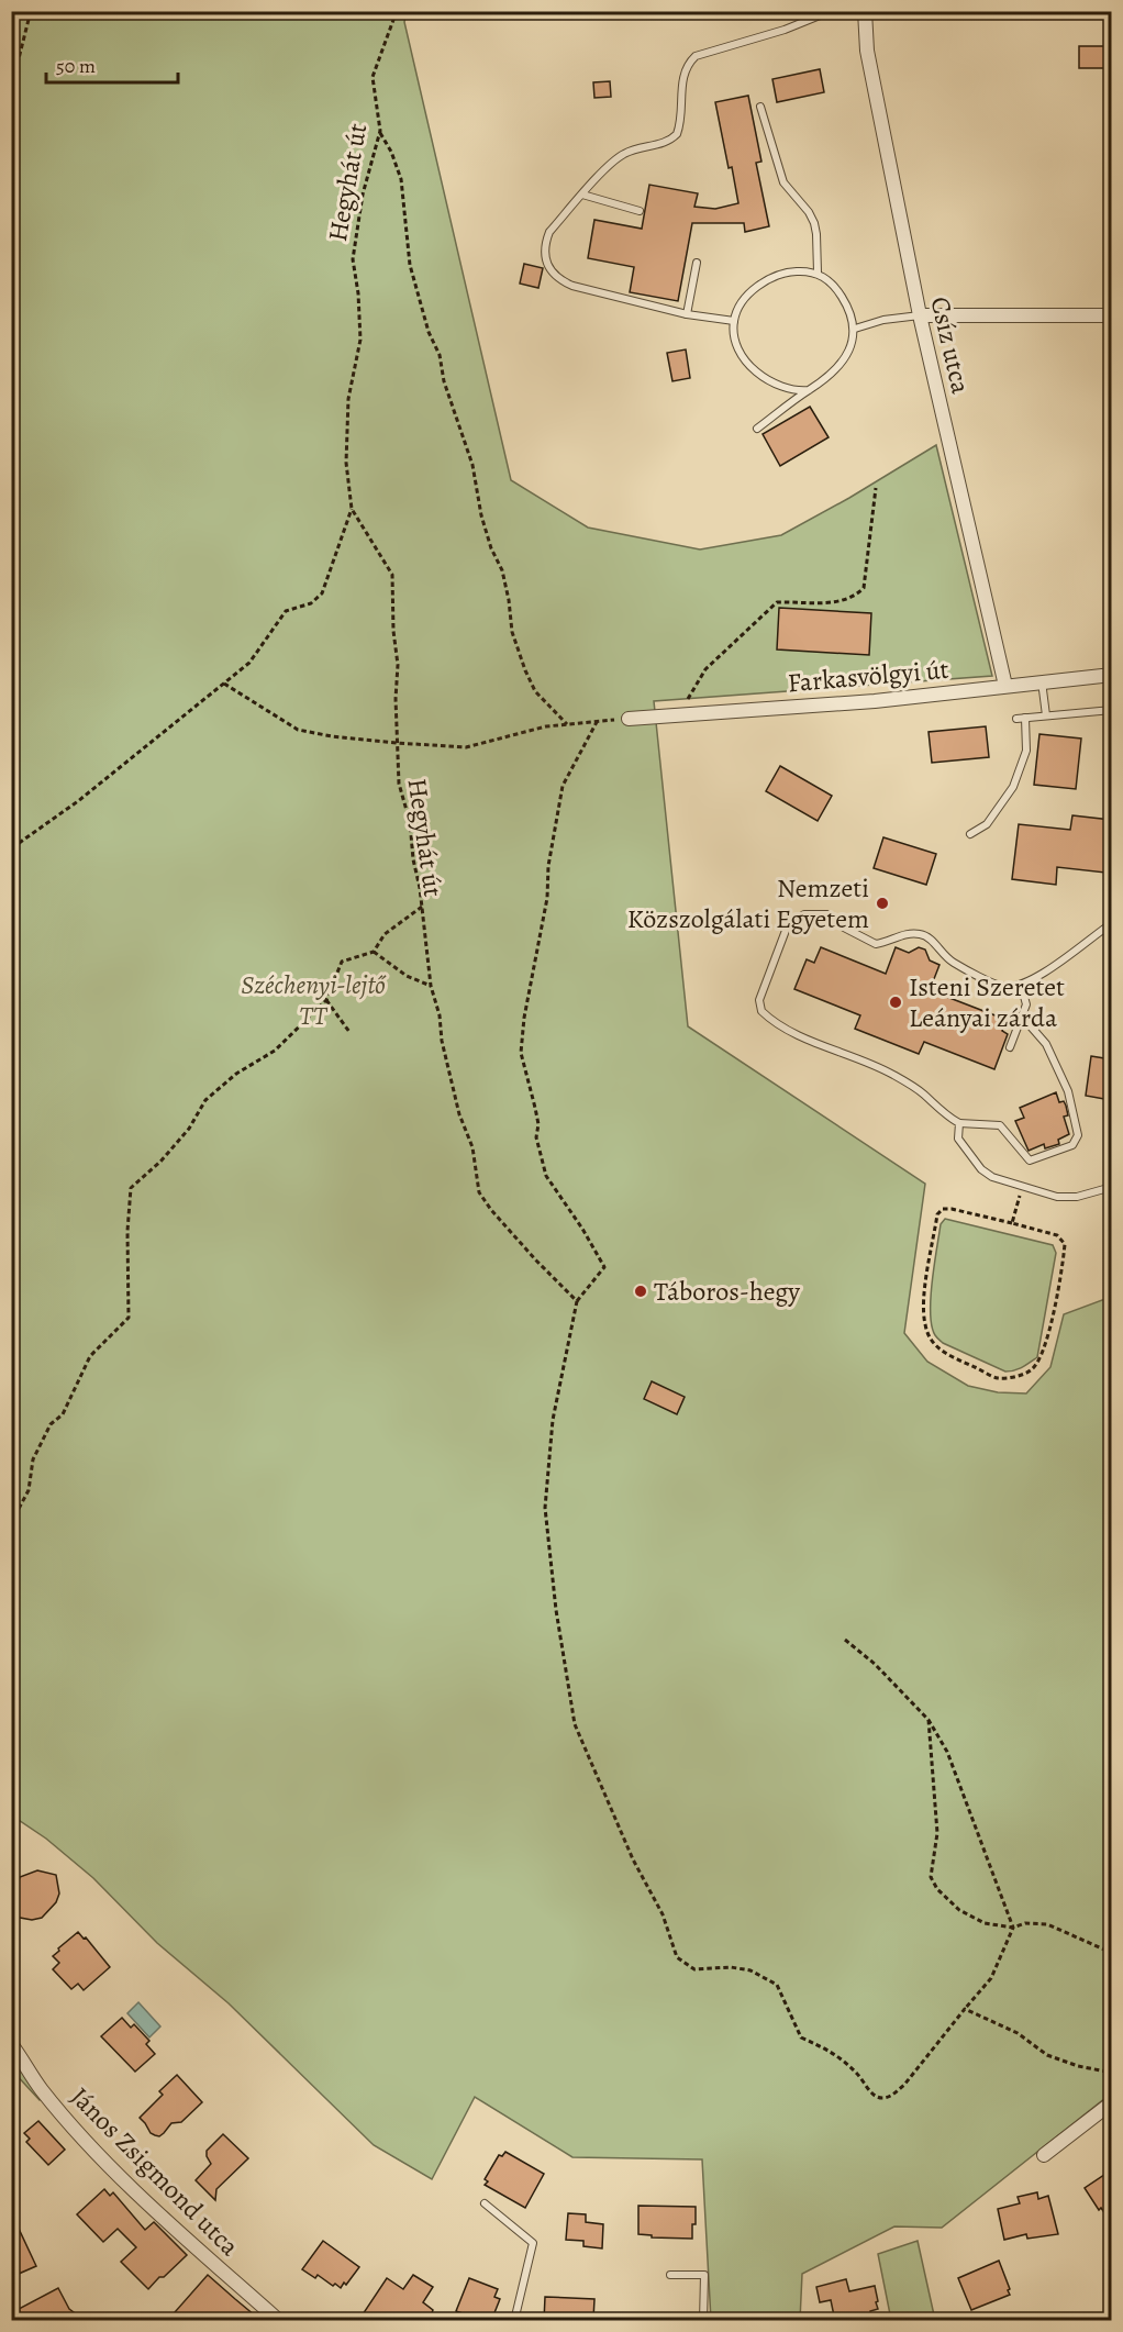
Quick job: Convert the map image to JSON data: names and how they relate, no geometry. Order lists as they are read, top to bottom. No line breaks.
{"streets":{"street":["Csíz utca","Farkasvölgyi út","János Zsigmond utca"],"path":["Hegyhát út"]},"crossings":[["Csíz utca","Farkasvölgyi út"]],"parks":["Széchenyi-lejtő TT"],"places":["Nemzeti Közszolgálati Egyetem","Isteni Szeretet Leányai zárda","Táboros-hegy"],"scale_bar":"50 m"}
